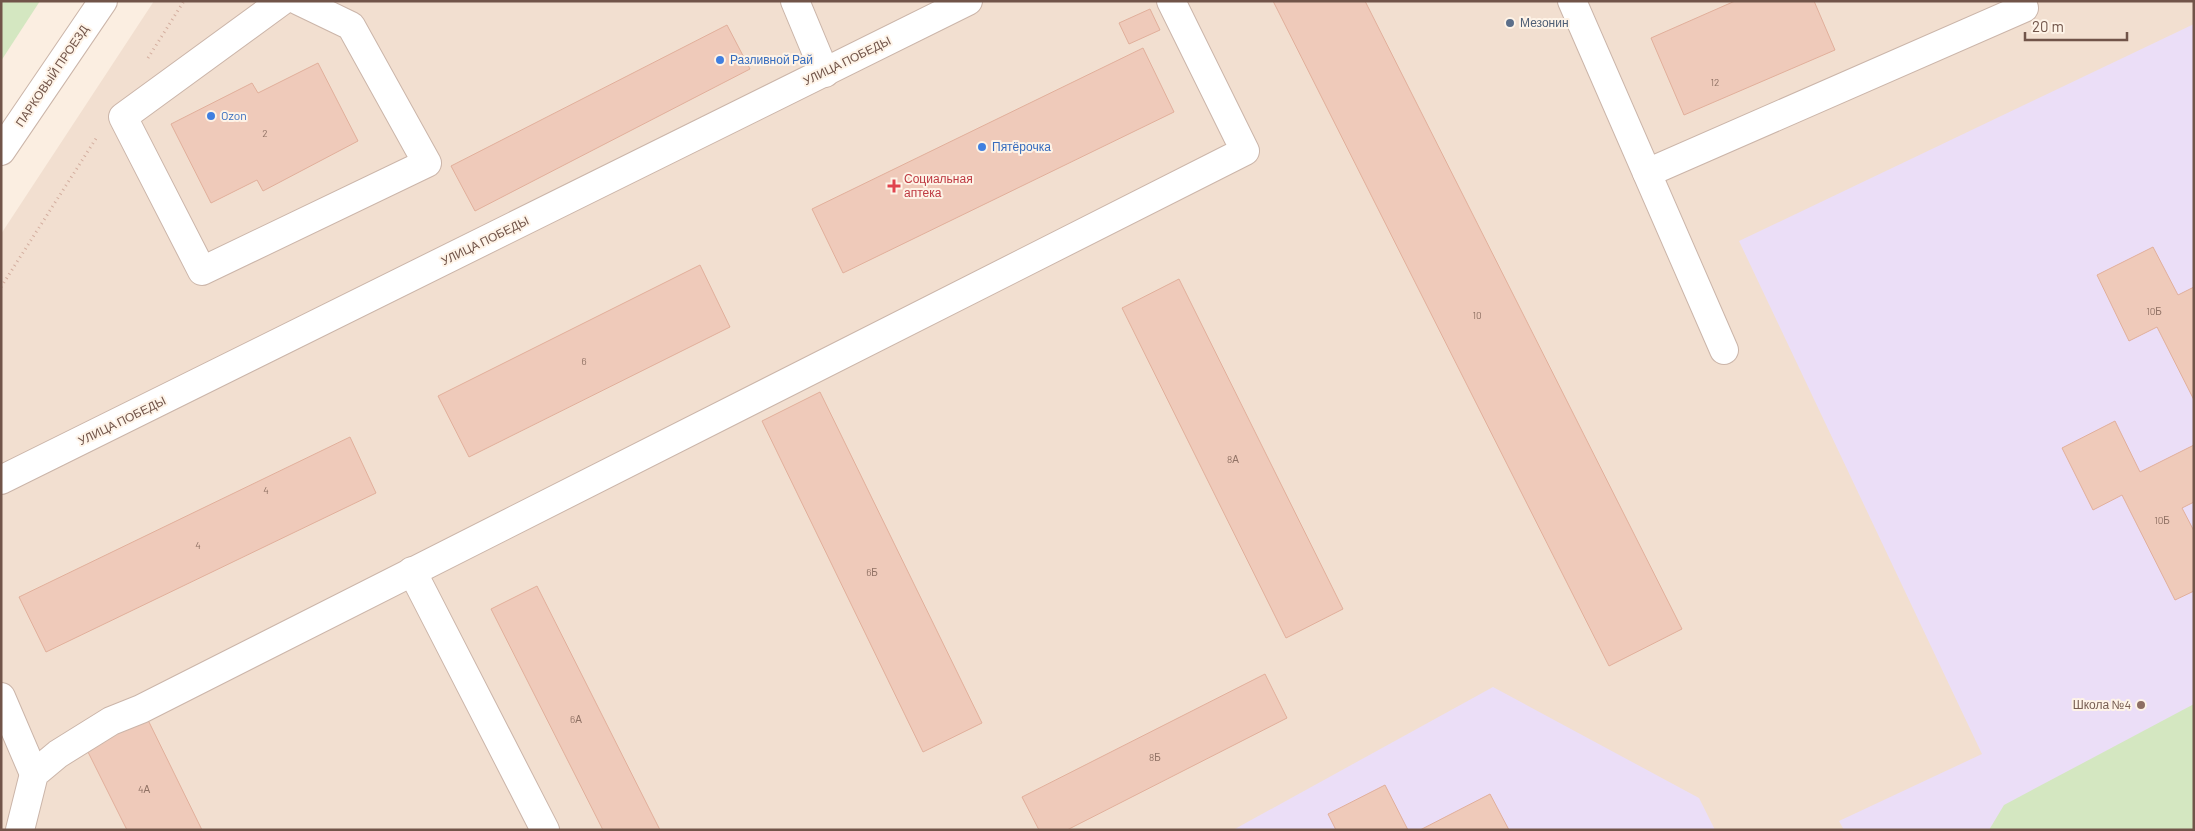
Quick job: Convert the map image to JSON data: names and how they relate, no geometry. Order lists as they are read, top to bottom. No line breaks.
{"streets":{"street":["УЛИЦА ПОБЕДЫ","ПАРКОВЫЙ ПРОЕЗД"]},"places":{"other":["Мезонин","Разливной Рай","Ozon","Пятёрочка","Школа №4"],"health":["Социальная аптека"]},"house_numbers":["12","2","10Б","10","6","8А","4","10Б","4","6Б","6А","8Б","4А"],"scale_bar":"20 m"}
